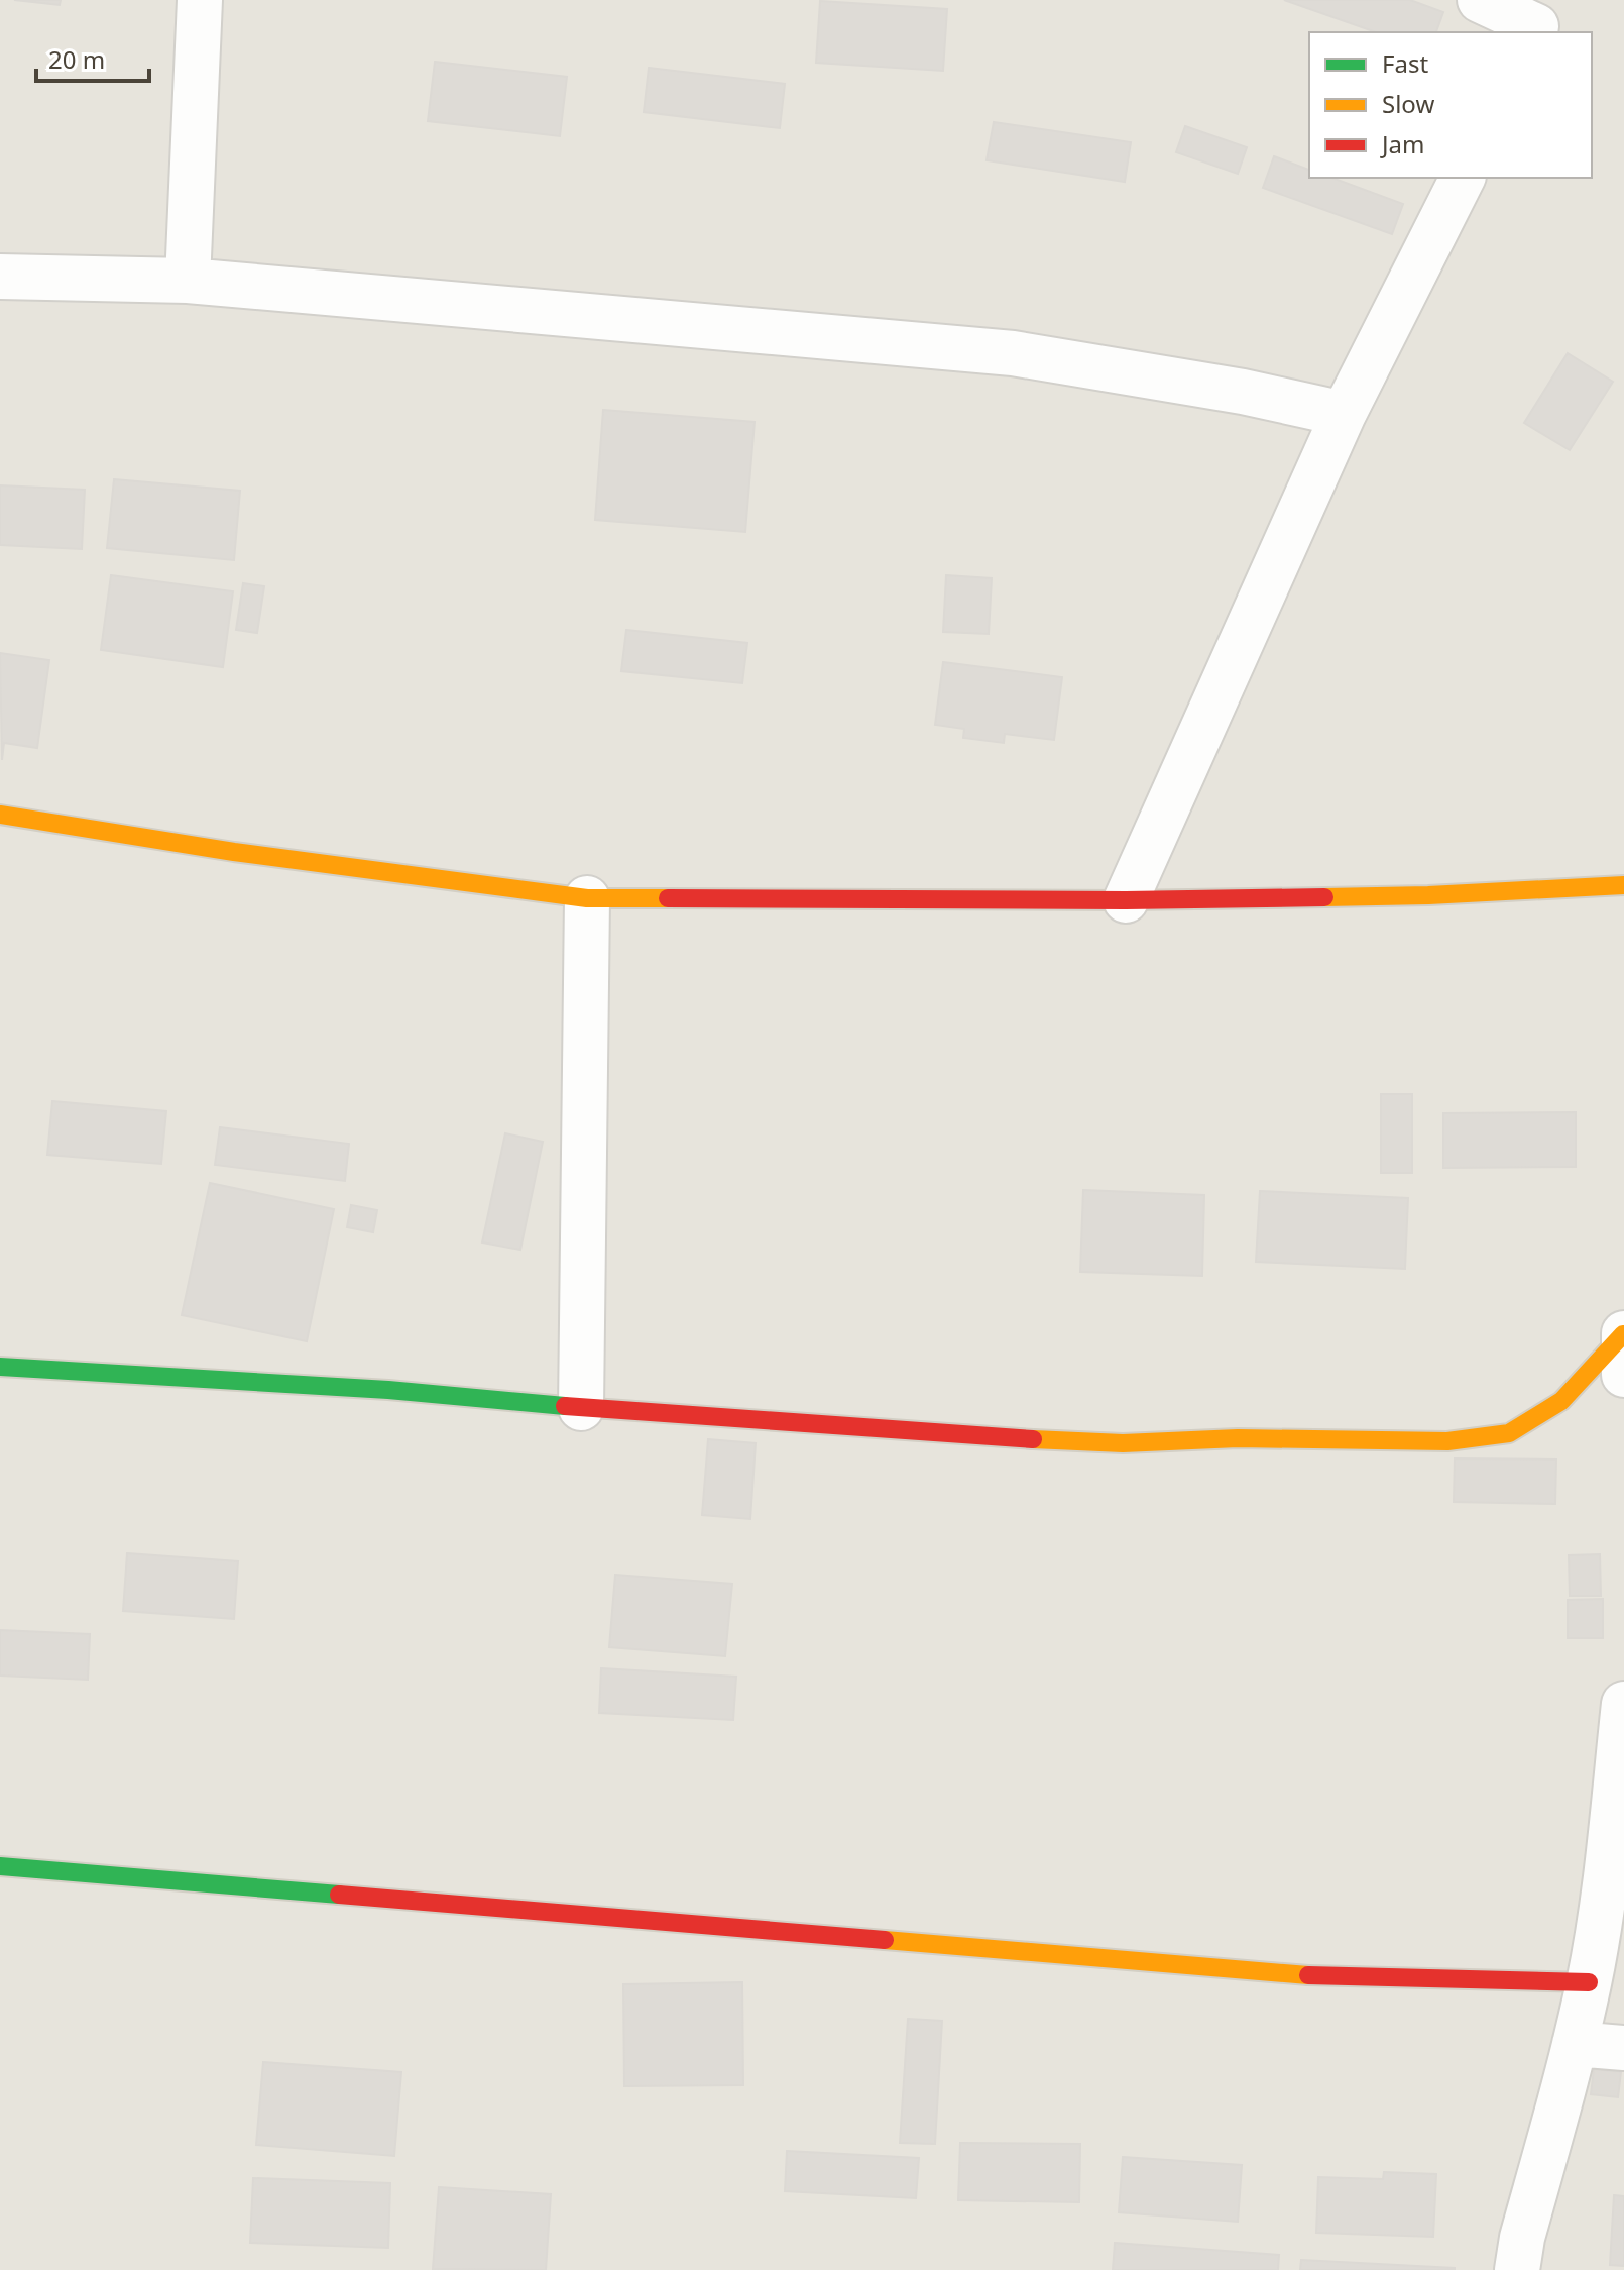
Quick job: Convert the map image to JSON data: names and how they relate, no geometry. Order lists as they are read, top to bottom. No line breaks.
{"legend":["Fast","Slow","Jam"],"scale_bar":"20 m"}
